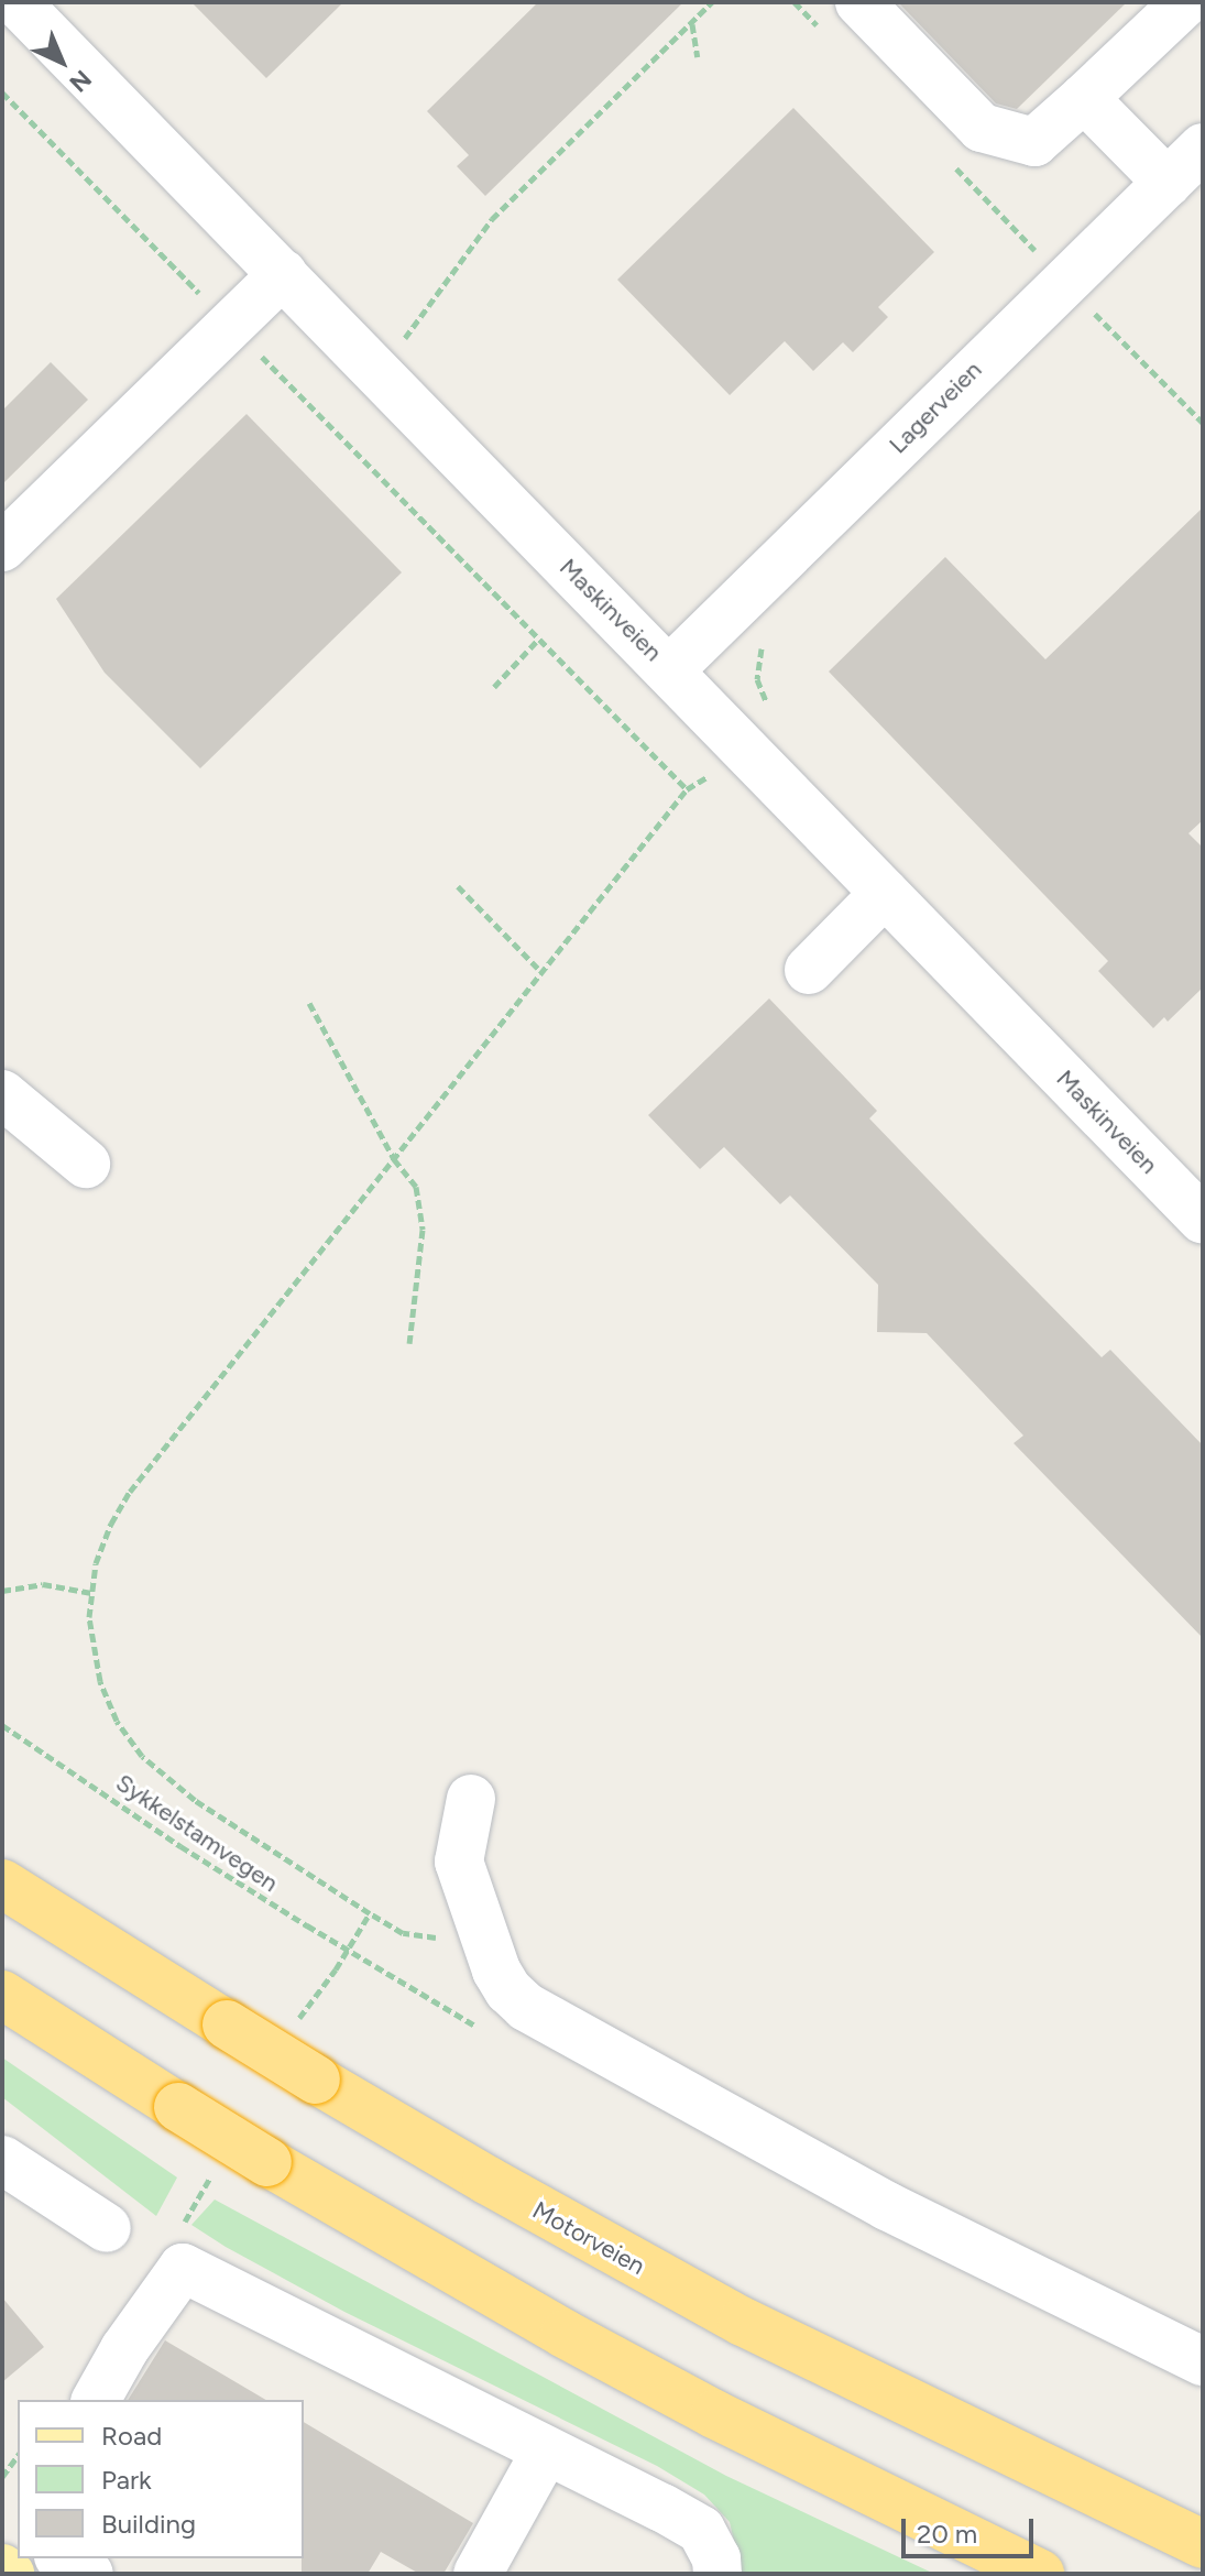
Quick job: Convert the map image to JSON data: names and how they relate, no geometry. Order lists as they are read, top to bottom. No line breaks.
{"streets":{"highway":["Motorveien"],"street":["Lagerveien","Maskinveien"],"path":["Sykkelstamvegen"]},"crossings":[["Lagerveien","Maskinveien"]],"legend":["Road","Park","Building"],"scale_bar":"20 m","north":"bottom right"}
